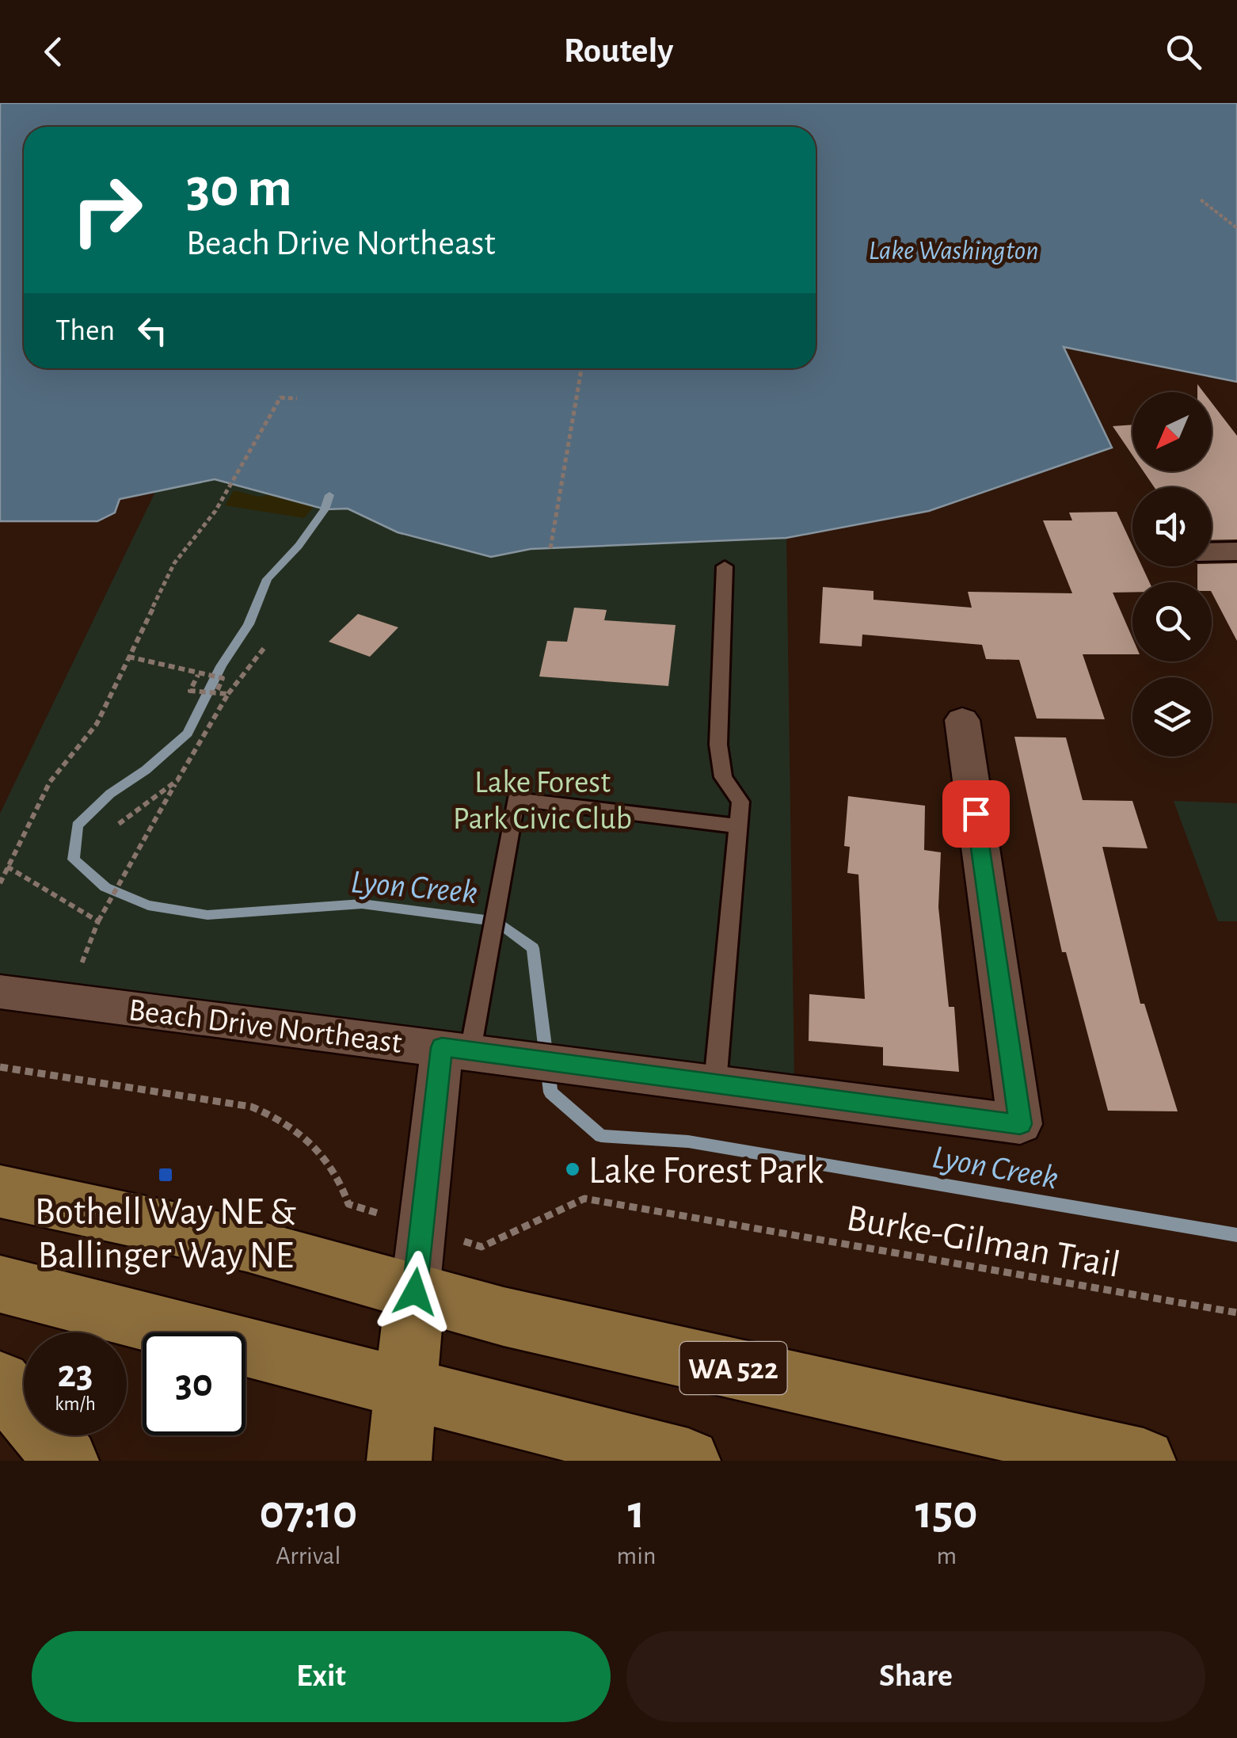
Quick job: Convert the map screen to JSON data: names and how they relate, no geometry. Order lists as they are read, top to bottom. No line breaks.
{"streets":{"main road":["WA 522"],"street":["Beach Drive Northeast"],"path":["Burke-Gilman Trail"]},"water":["Lake Washington","Lyon Creek"],"parks":["Lake Forest Park Civic Club"],"places":{"other":["Lake Forest Park"],"transit":["Bothell Way NE & Ballinger Way NE"]},"north":"bottom left","page":{"header":"Routely","turn":["30 m","Beach Drive Northeast"],"then":"Then","speed":"23 km/h","limit":"30","eta":["07:10","Arrival","1","min","150","m"],"buttons":["Exit","Share"]}}
